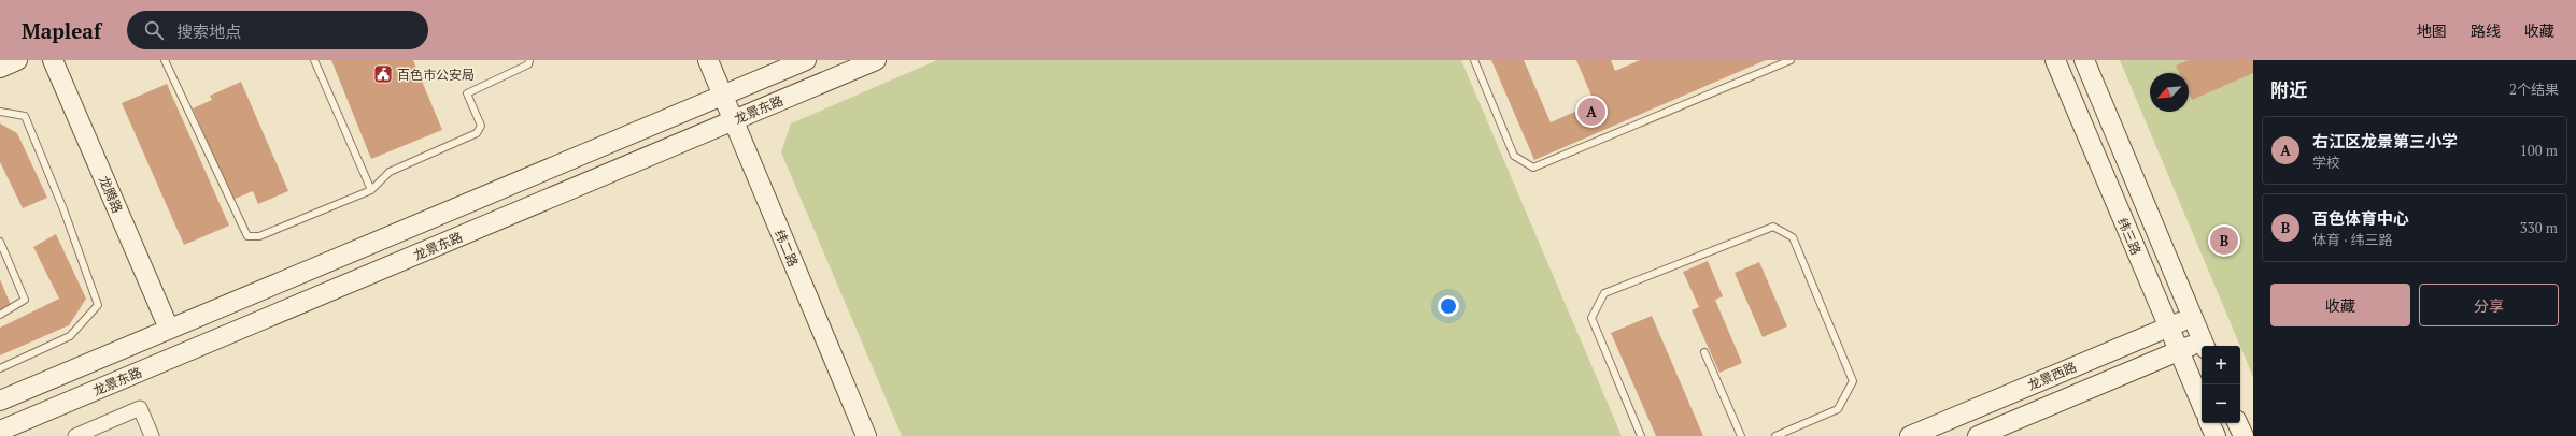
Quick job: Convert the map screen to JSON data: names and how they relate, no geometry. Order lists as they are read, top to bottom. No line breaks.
{"streets":{"main road":["龙景东路","龙腾路","纬三路","纬二路","龙景西路"]},"crossings":[["龙景东路","纬二路"],["纬三路","龙景西路"]],"places":{"public building":["百色市公安局"]},"north":"bottom left","page":{"header":"Mapleaf","search":"搜索地点","nav":["地图","路线","收藏"],"heading":["附近","2个结果"],"pins":["A","B"],"list":[{"mark":"A","name":"右江区龙景第三小学","note":"学校","value":"100 m"},{"mark":"B","name":"百色体育中心","note":"体育 · 纬三路","value":"330 m"}],"buttons":["收藏","分享"],"map_buttons":["+","−"]}}
